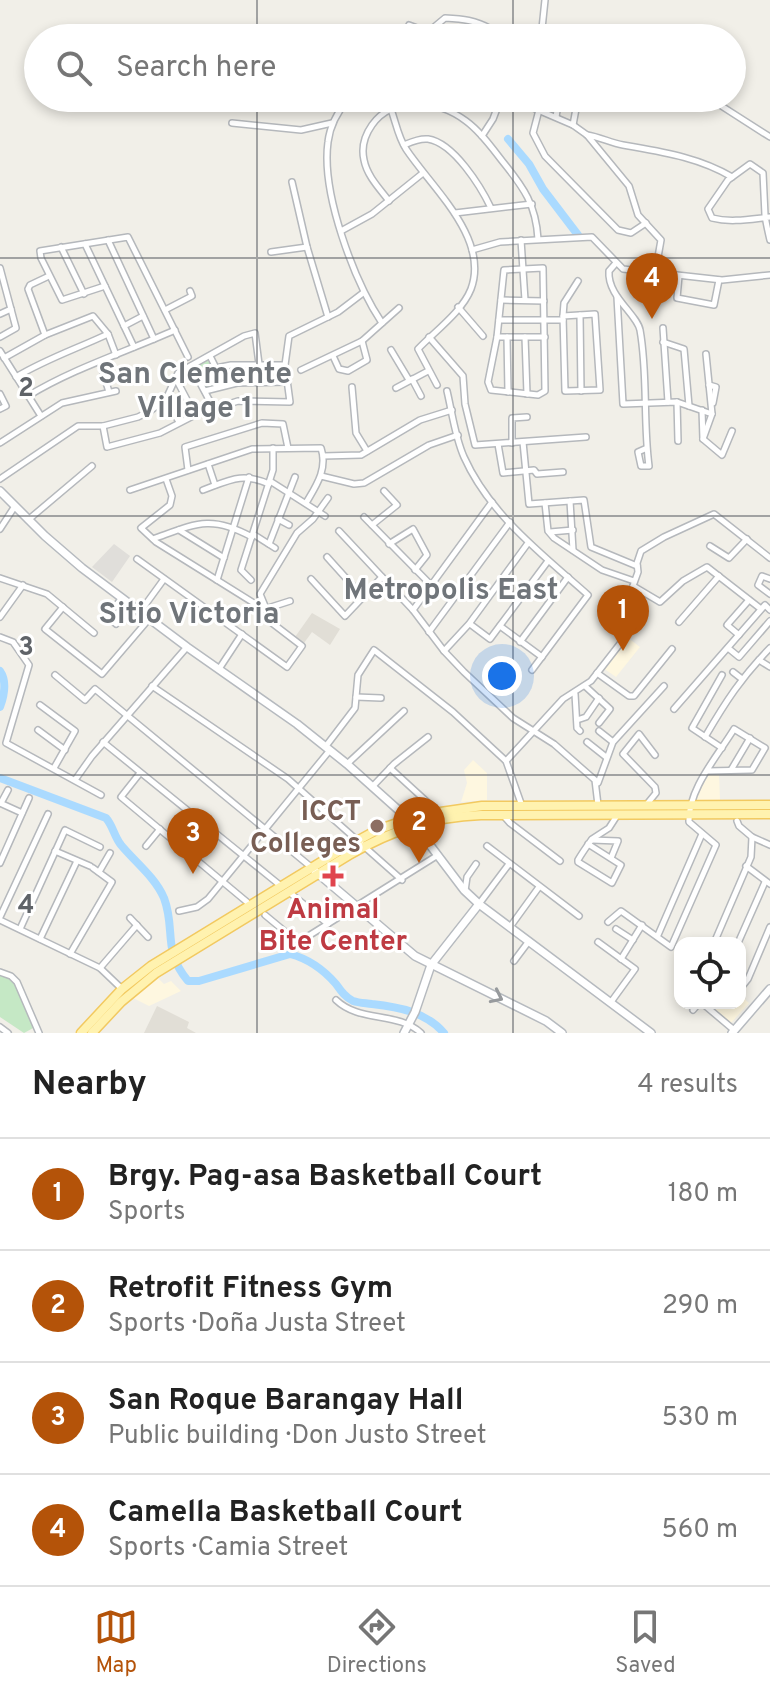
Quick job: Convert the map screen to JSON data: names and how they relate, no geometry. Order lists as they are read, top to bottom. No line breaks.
{"districts":["San Clemente Village 1","Metropolis East","Sitio Victoria"],"places":{"other":["ICCT Colleges"],"health":["Animal Bite Center"]},"page":{"search":"Search here","pins":["4","1","2","3"],"heading":["Nearby","4 results"],"list":[{"mark":"1","name":"Brgy. Pag-asa Basketball Court","note":"Sports","value":"180 m"},{"mark":"2","name":"Retrofit Fitness Gym","note":"Sports · Doña Justa Street","value":"290 m"},{"mark":"3","name":"San Roque Barangay Hall","note":"Public building · Don Justo Street","value":"530 m"},{"mark":"4","name":"Camella Basketball Court","note":"Sports · Camia Street","value":"560 m"}],"nav":["Map","Directions","Saved"]},"grid":{"rows":["2","3","4"]}}
